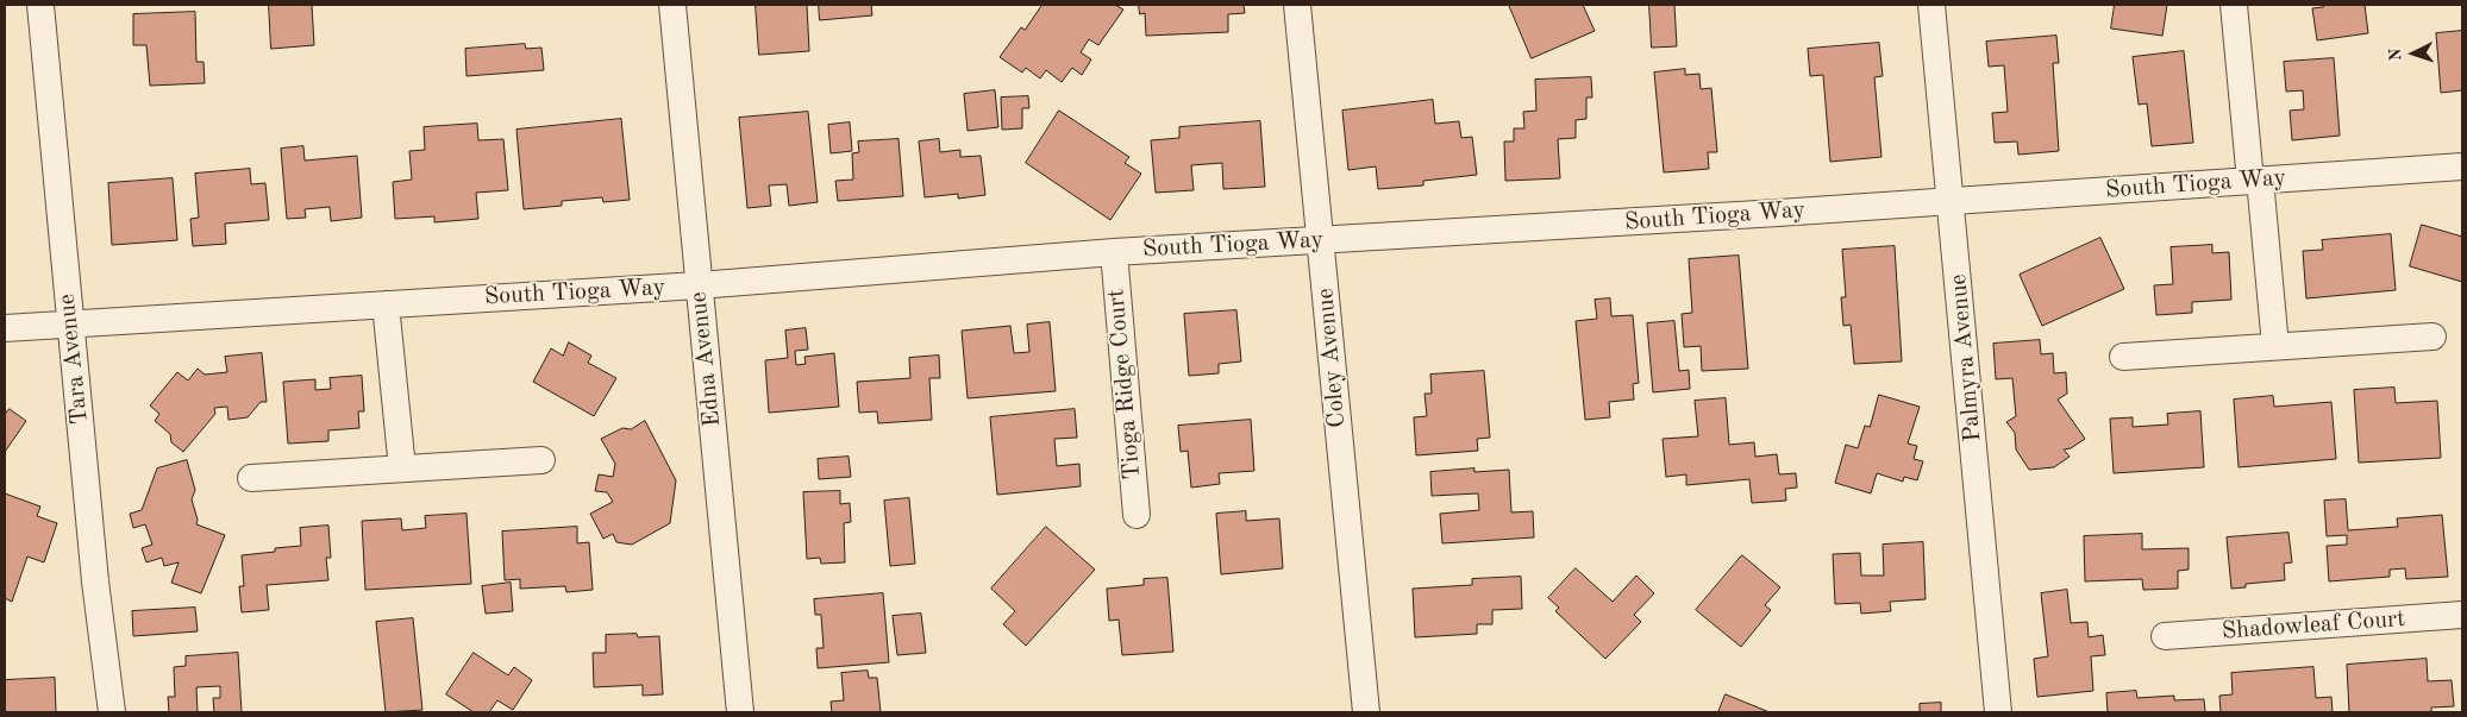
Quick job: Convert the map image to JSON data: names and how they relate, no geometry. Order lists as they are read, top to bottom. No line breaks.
{"streets":{"street":["South Tioga Way","Coley Avenue","Palmyra Avenue","Tara Avenue","Edna Avenue","Tioga Ridge Court","Shadowleaf Court"]},"crossings":[["South Tioga Way","Coley Avenue"],["South Tioga Way","Palmyra Avenue"],["South Tioga Way","Tara Avenue"],["South Tioga Way","Edna Avenue"],["South Tioga Way","Tioga Ridge Court"]],"north":"left"}
